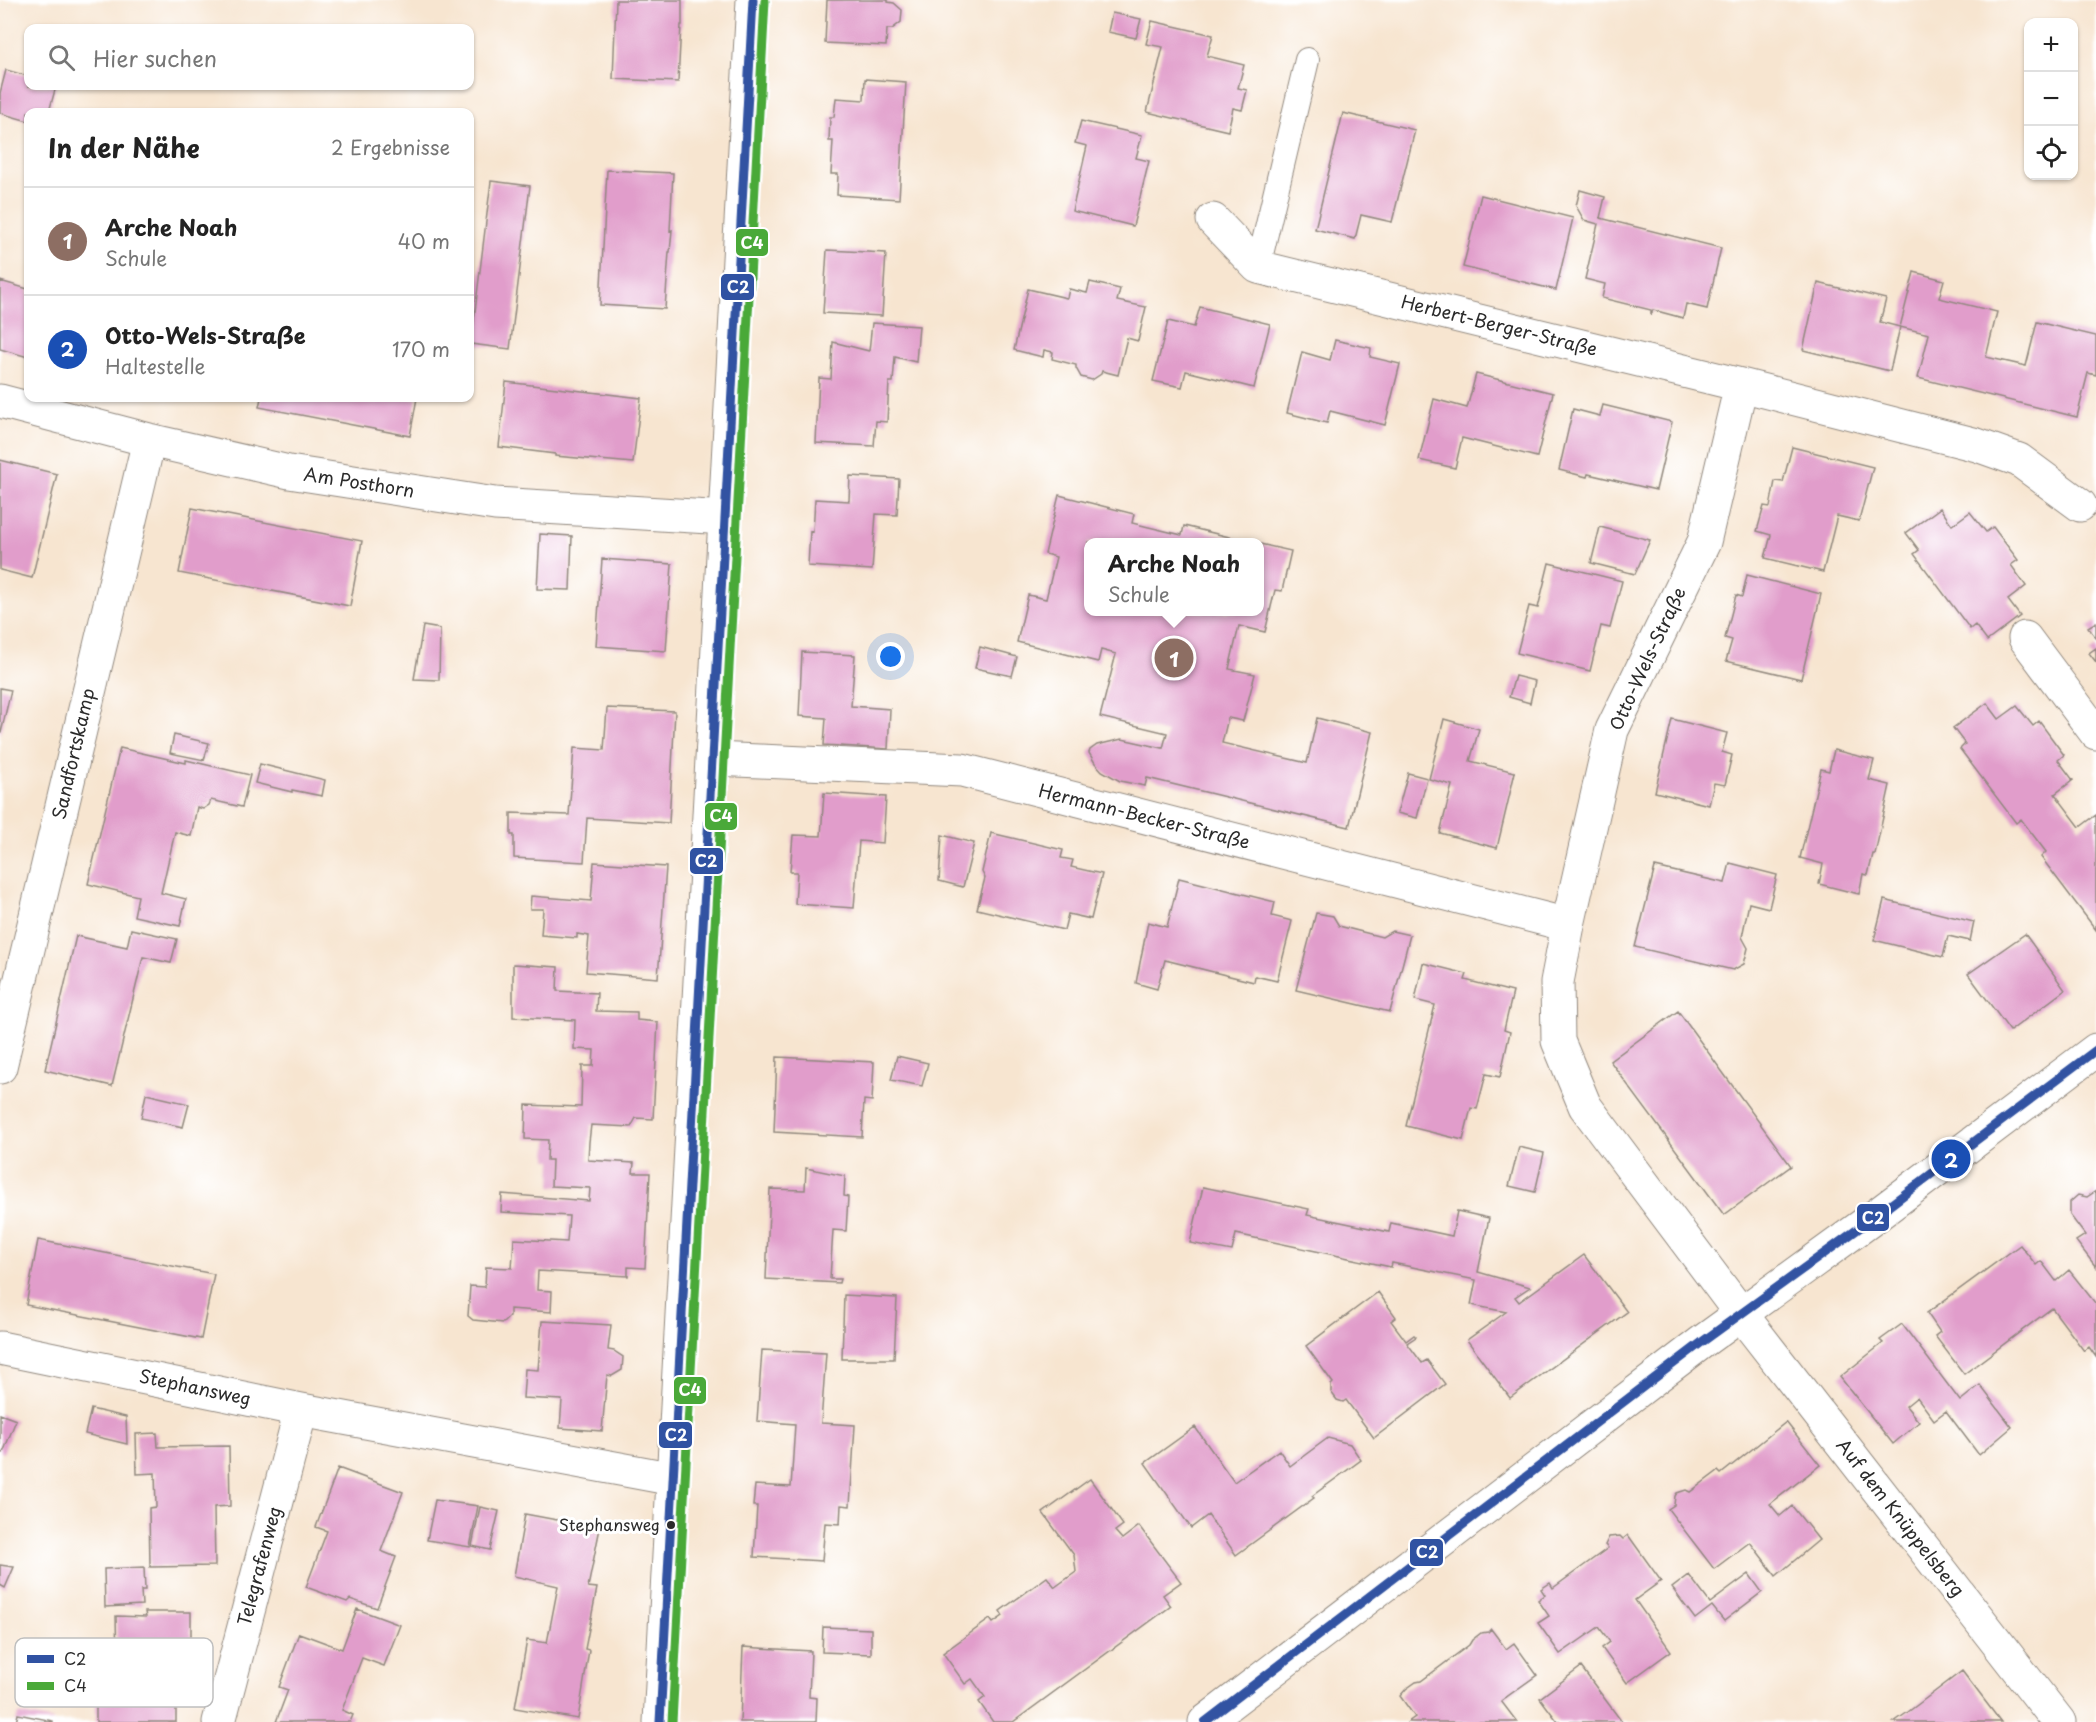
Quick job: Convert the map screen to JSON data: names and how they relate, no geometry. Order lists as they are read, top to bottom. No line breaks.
{"streets":{"street":["Herbert-Berger-Straße","Am Posthorn","Otto-Wels-Straße","Sandfortskamp","Hermann-Becker-Straße","Stephansweg","Auf dem Knüppelsberg","Telegrafenweg"]},"crossings":[["Herbert-Berger-Straße","Otto-Wels-Straße"],["Am Posthorn","Sandfortskamp"],["Otto-Wels-Straße","Hermann-Becker-Straße"],["Otto-Wels-Straße","Auf dem Knüppelsberg"],["Stephansweg","Telegrafenweg"]],"places":["Stephansweg"],"lines":["transit line C2","transit line C4"],"legend":["C2","C4"],"page":{"map_buttons":["+","−"],"search":"Hier suchen","heading":["In der Nähe","2 Ergebnisse"],"list":[{"mark":"1","name":"Arche Noah","note":"Schule","value":"40 m"},{"mark":"2","name":"Otto-Wels-Straße","note":"Haltestelle","value":"170 m"}],"popup":["Arche Noah","Schule"],"pins":["1","2"]}}
